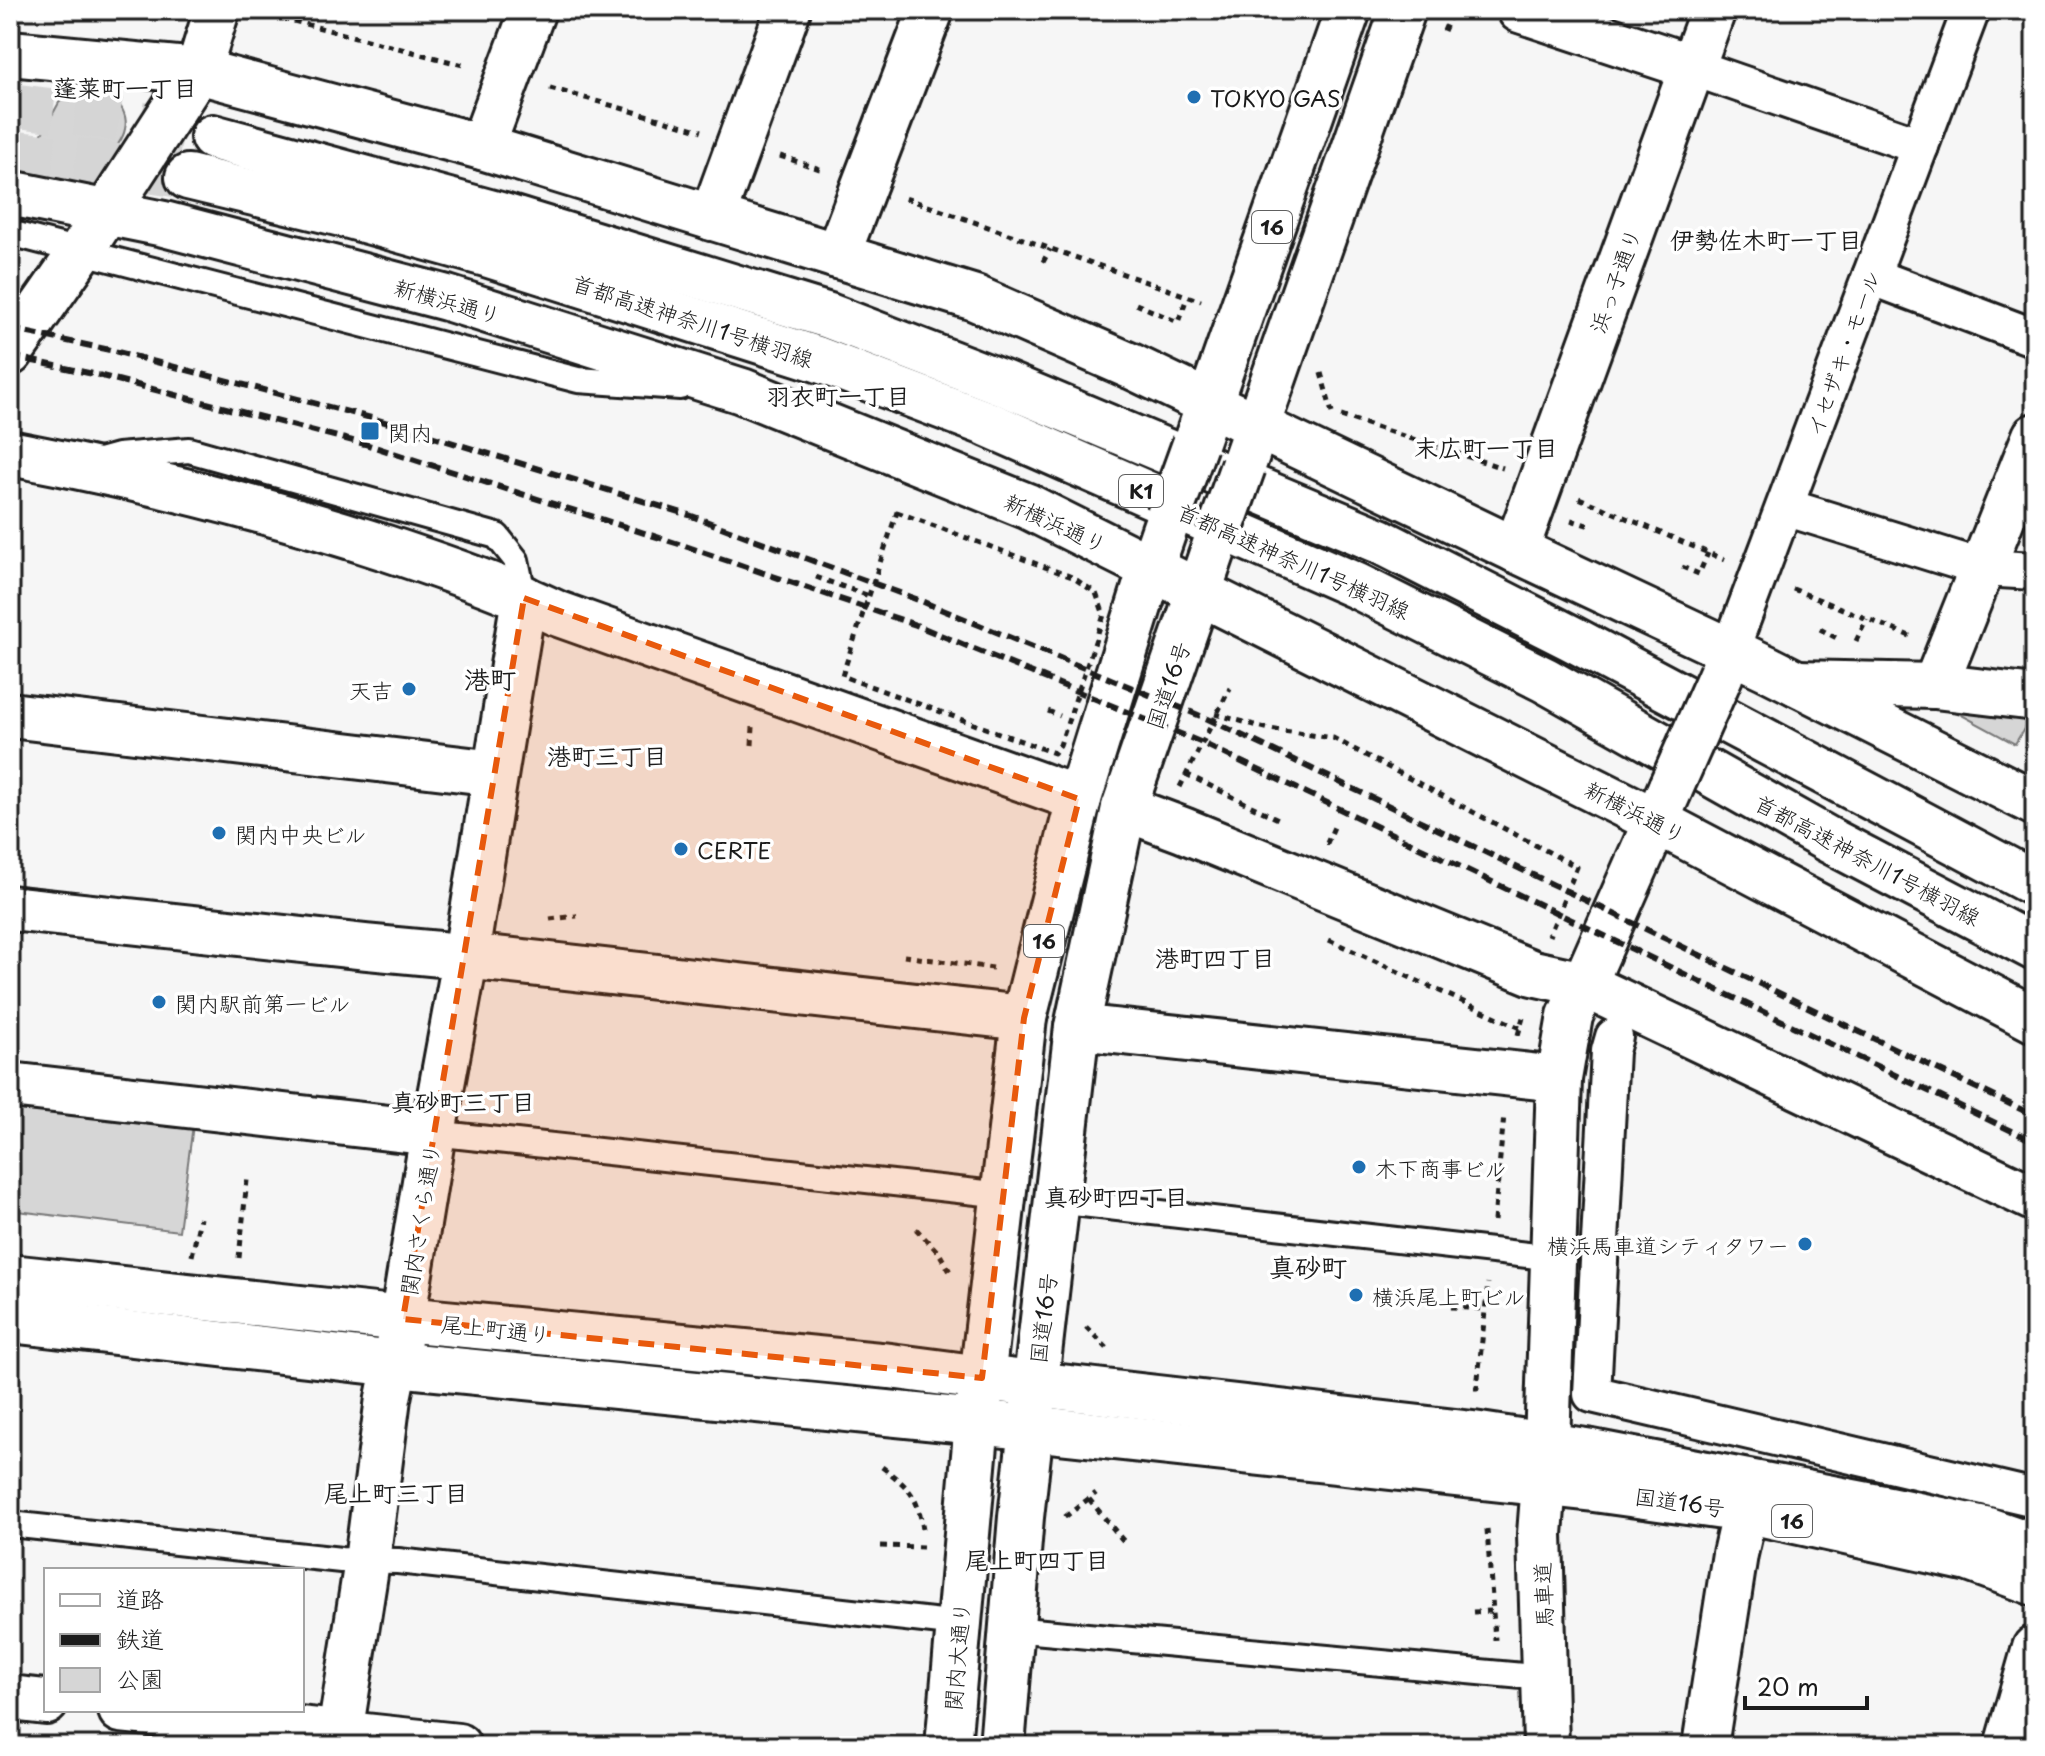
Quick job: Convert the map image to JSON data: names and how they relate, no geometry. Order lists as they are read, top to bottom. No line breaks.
{"streets":{"main road":["16","浜っ子通り","新横浜通り","首都高速神奈川1号横羽線","K1","国道16号","関内さくら通り","尾上町通り","馬車道","関内大通り"],"street":["イセザキ・モール"]},"crossings":[["16","新横浜通り"],["16","国道16号"],["16","尾上町通り"],["16","関内大通り"],["新横浜通り","国道16号"],["新横浜通り","馬車道"],["イセザキ・モール","馬車道"],["国道16号","尾上町通り"],["国道16号","馬車道"],["国道16号","関内大通り"],["関内さくら通り","尾上町通り"],["尾上町通り","関内大通り"]],"districts":["蓬莱町一丁目","伊勢佐木町一丁目","羽衣町一丁目","末広町一丁目","港町","港町三丁目","港町四丁目","真砂町三丁目","真砂町四丁目","真砂町","尾上町三丁目","尾上町四丁目"],"places":{"other":["TOKYO GAS","天吉","関内中央ビル","CERTE","関内駅前第一ビル","木下商事ビル","横浜馬車道シティタワー","横浜尾上町ビル"],"transit":["関内"]},"legend":["道路","鉄道","公園"],"scale_bar":"20 m"}
